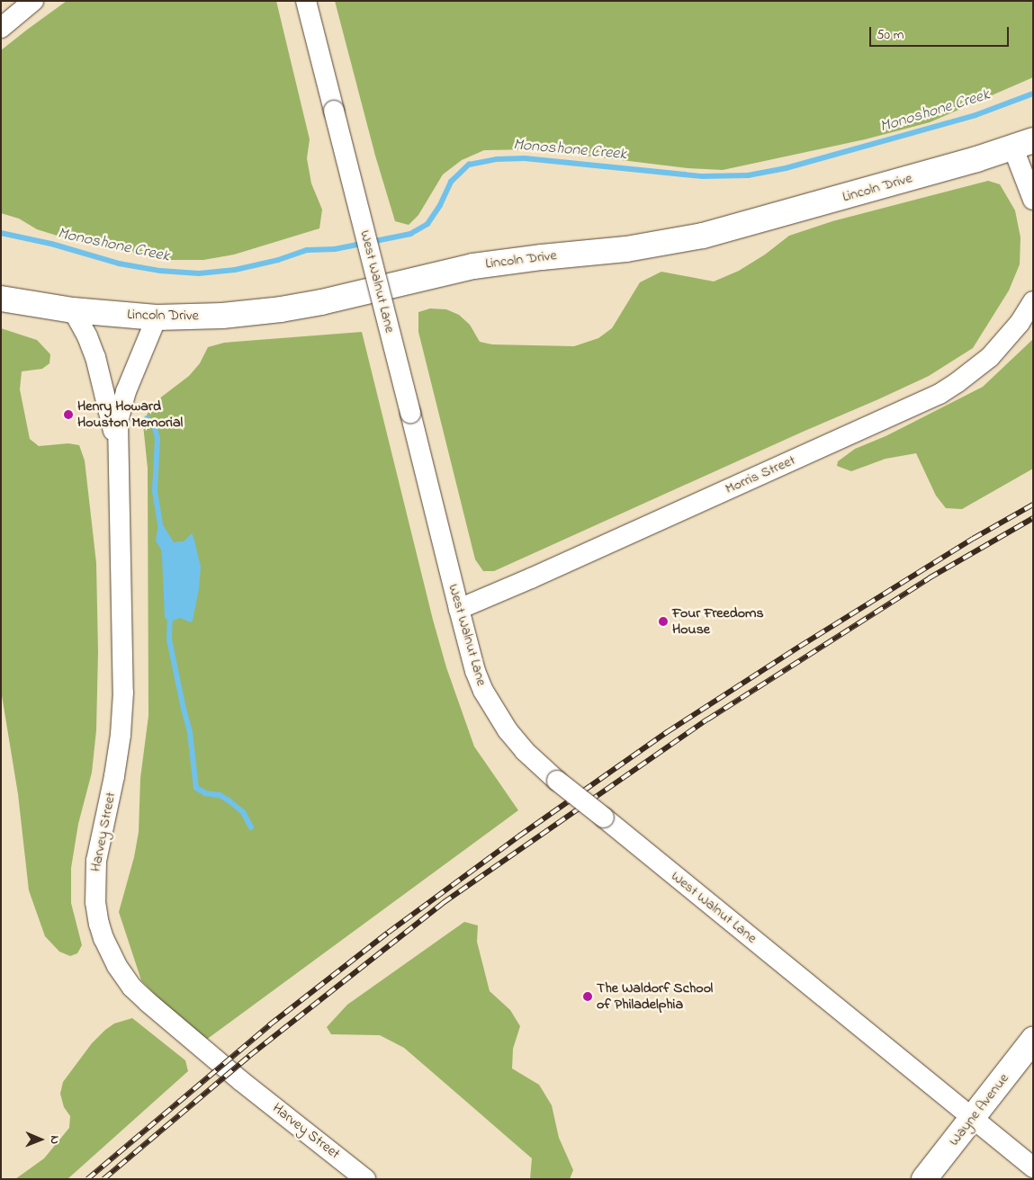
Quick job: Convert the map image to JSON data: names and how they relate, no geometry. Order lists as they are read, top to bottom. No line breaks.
{"streets":{"main road":["Lincoln Drive","Wayne Avenue"],"street":["West Walnut Lane","Morris Street","Harvey Street"]},"crossings":[["Lincoln Drive","Harvey Street"],["West Walnut Lane","Morris Street"],["West Walnut Lane","Wayne Avenue"]],"water":["Monoshone Creek"],"places":["Henry Howard Houston Memorial","Four Freedoms House","The Waldorf School of Philadelphia"],"scale_bar":"50 m","north":"right"}
